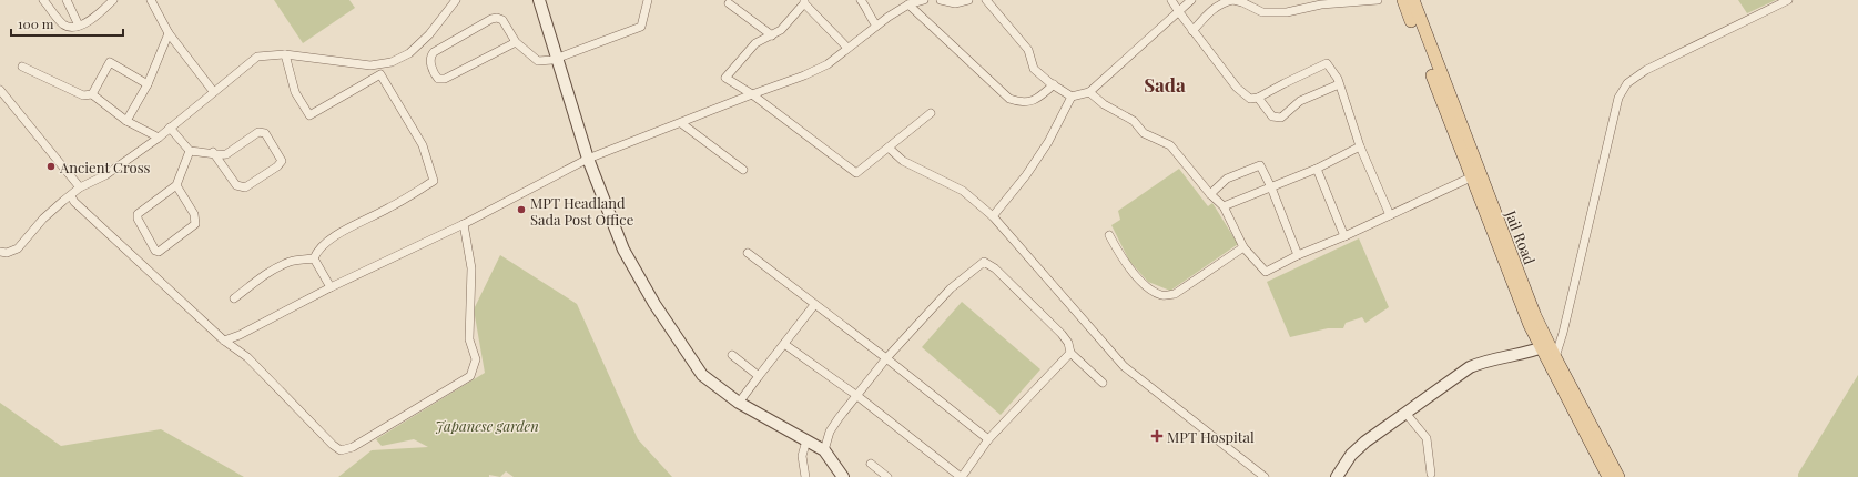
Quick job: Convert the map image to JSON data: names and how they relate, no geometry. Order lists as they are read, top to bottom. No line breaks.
{"streets":{"main road":["Jail Road"]},"districts":["Sada"],"parks":["Japanese garden"],"places":{"other":["Ancient Cross","MPT Headland Sada Post Office"],"health":["MPT Hospital"]},"scale_bar":"100 m"}
